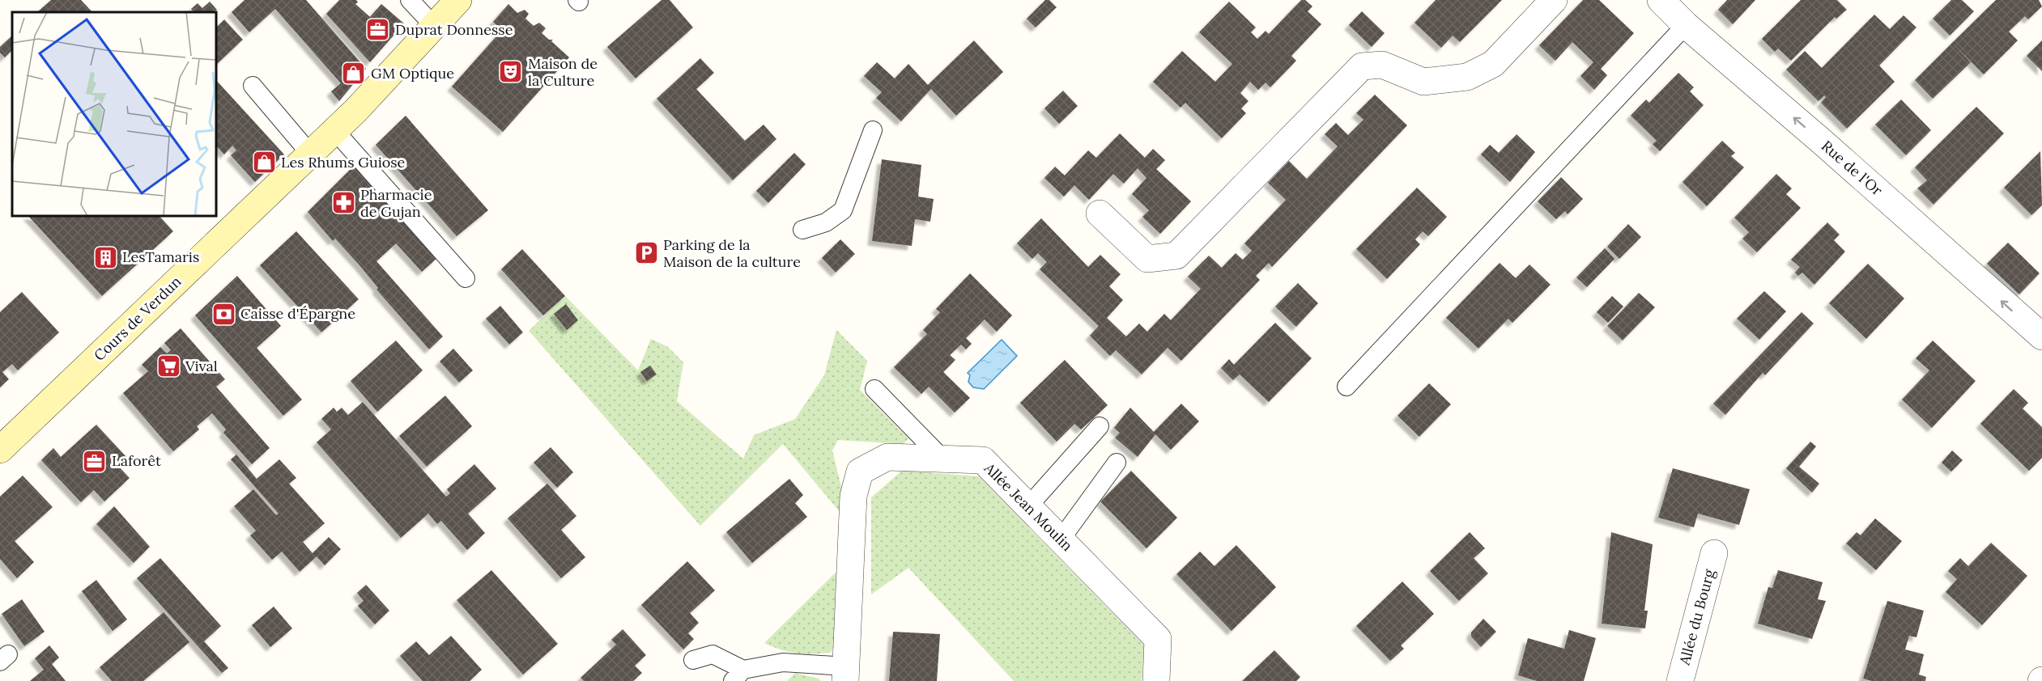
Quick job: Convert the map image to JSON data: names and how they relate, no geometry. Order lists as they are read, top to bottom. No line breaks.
{"streets":{"main road":["Cours de Verdun"],"street":["Rue de l'Or","Allée Jean Moulin","Allée du Bourg"]},"one_way":["Rue de l'Or"],"places":{"office":["Duprat Donnesse","Laforêt"],"theatre":["Maison de la Culture"],"shop":["GM Optique","Les Rhums Guiose"],"pharmacy":["Pharmacie de Gujan"],"parking":["Parking de la Maison de la culture"],"building":["LesTamaris"],"bank":["Caisse d'Épargne"],"supermarket":["Vival"]}}
